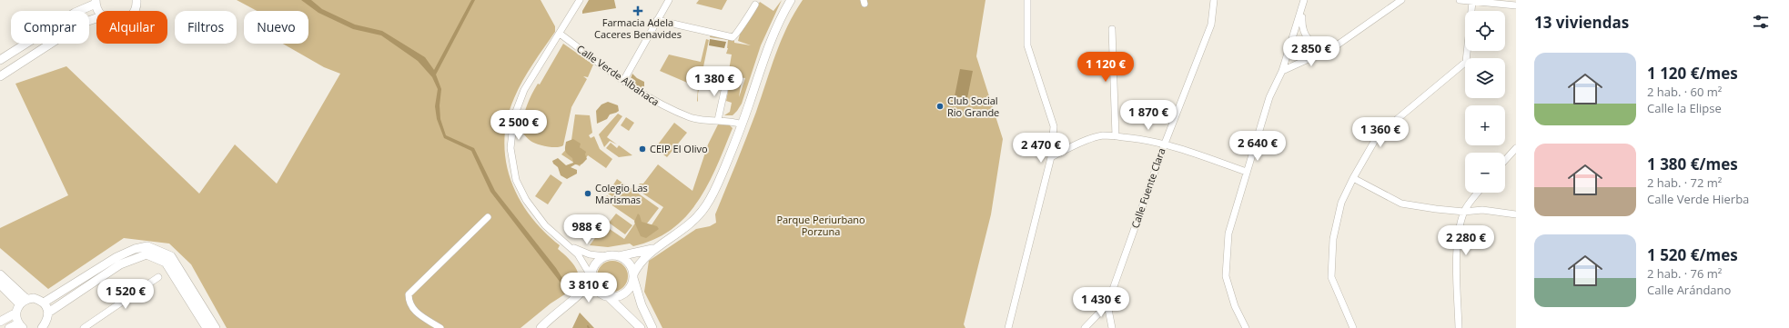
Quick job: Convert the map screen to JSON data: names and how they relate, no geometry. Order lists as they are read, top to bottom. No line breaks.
{"streets":{"street":["Calle Verde Albahaca","Calle Fuente Clara"]},"parks":["Parque Periurbano Porzuna"],"places":{"health":["Farmacia Adela Caceres Benavides"],"other":["Club Social Rio Grande","CEIP El Olivo","Colegio Las Marismas"]},"page":{"heading":"13 viviendas","map_buttons":["+","−"],"chip":["Comprar","Alquilar","Filtros","Nuevo"],"price":["2 850 €","1 120 €","1 380 €","1 870 €","2 500 €","1 360 €","2 640 €","2 470 €","988 €","2 280 €","3 810 €","1 520 €","1 430 €"],"list":[{"name":"1 120 €/mes","note":"2 hab. · 60 m² · Calle la Elipse"},{"name":"1 380 €/mes","note":"2 hab. · 72 m² · Calle Verde Hierba"},{"name":"1 520 €/mes","note":"2 hab. · 76 m² · Calle Arándano"}]}}
